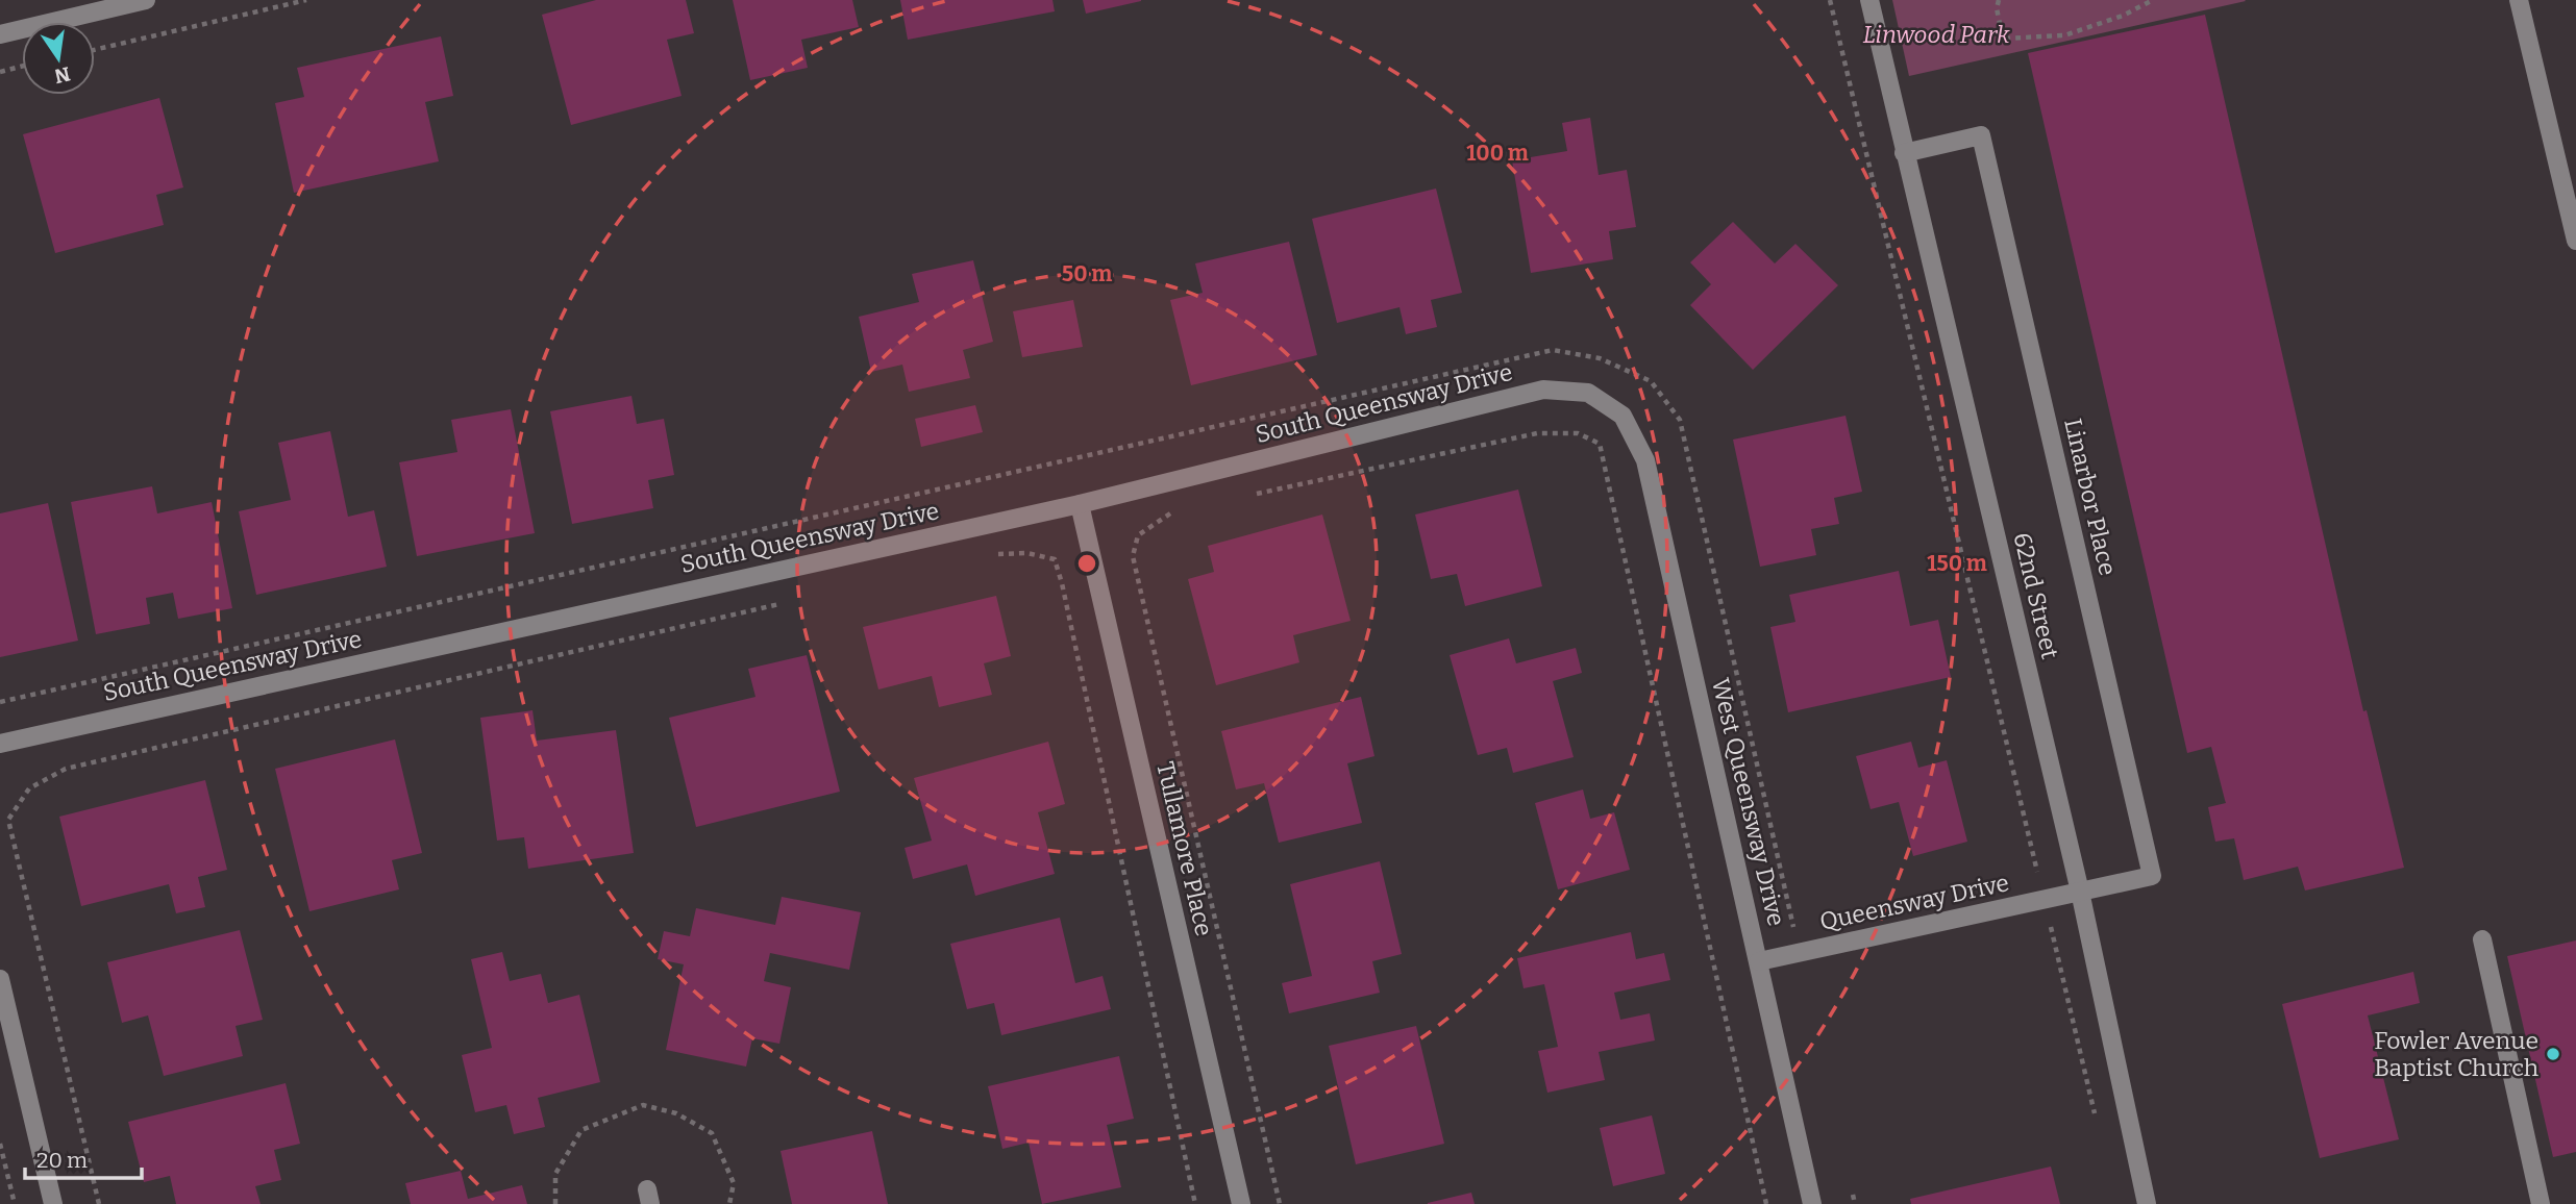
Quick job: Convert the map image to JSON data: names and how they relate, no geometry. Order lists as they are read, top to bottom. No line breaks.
{"streets":{"street":["South Queensway Drive","Linarbor Place","62nd Street","West Queensway Drive","Tullamore Place","Queensway Drive"]},"crossings":[["South Queensway Drive","West Queensway Drive"],["South Queensway Drive","Tullamore Place"],["Linarbor Place","62nd Street"],["Linarbor Place","Queensway Drive"],["62nd Street","Queensway Drive"],["West Queensway Drive","Queensway Drive"]],"parks":["Linwood Park"],"places":["Fowler Avenue Baptist Church"],"scale_bar":"20 m","north":"bottom","rings":["100 m","50 m","150 m"]}
